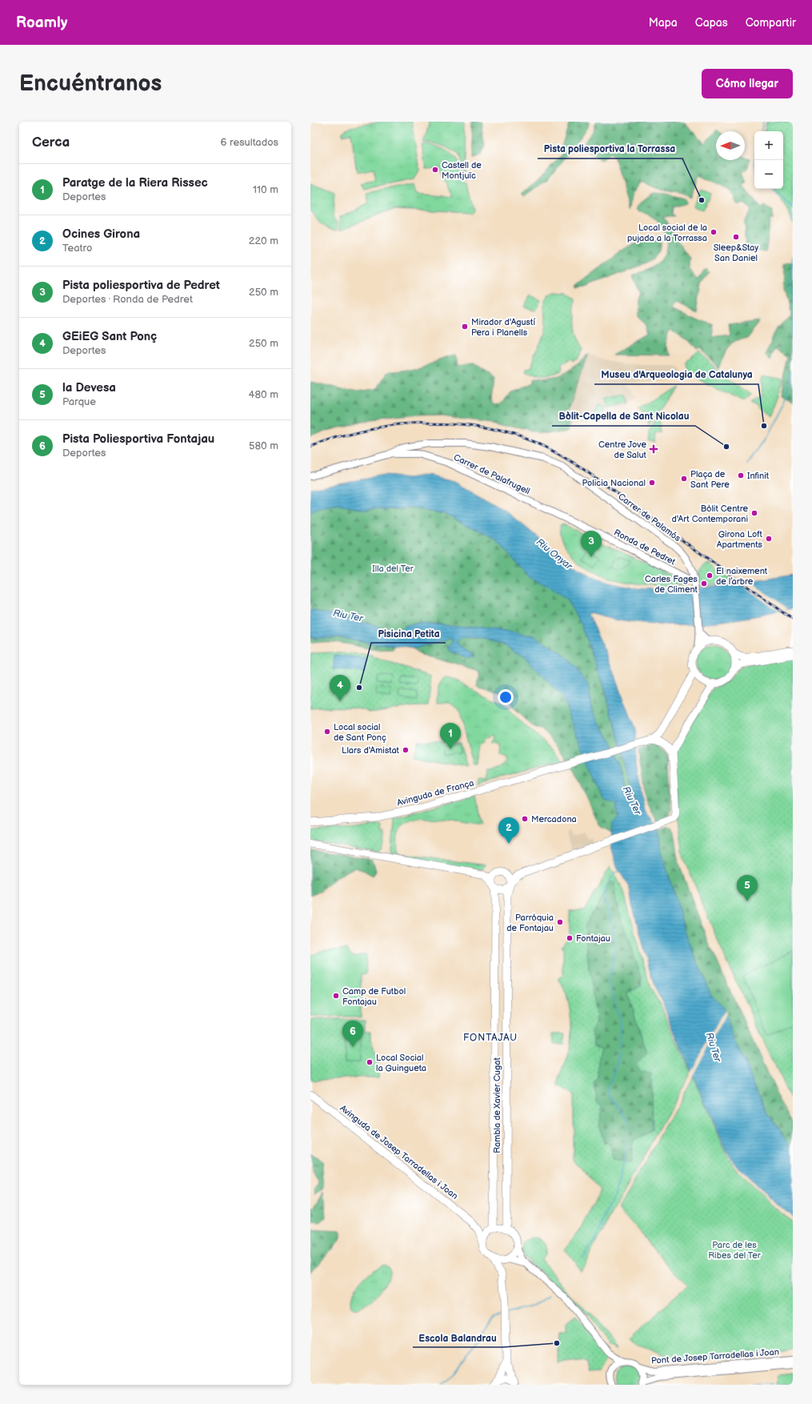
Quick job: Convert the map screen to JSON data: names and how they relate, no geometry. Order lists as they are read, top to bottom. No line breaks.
{"streets":{"main road":["Avinguda de França","Rambla de Xavier Cugat","Avinguda de Josep Tarradellas i Joan"],"street":["Carrer de Palafrugell","Carrer de Palamós","Ronda de Pedret","Pont de Josep Tarradellas i Joan"]},"crossings":[["Carrer de Palafrugell","Carrer de Palamós"],["Carrer de Palafrugell","Ronda de Pedret"],["Carrer de Palamós","Ronda de Pedret"],["Rambla de Xavier Cugat","Avinguda de Josep Tarradellas i Joan"]],"districts":["FONTAJAU"],"water":["Riu Onyar","Riu Ter"],"parks":["Illa del Ter","Parc de les Ribes del Ter"],"places":{"other":["Castell de Montjuïc","Pista poliesportiva la Torrassa","Local social de la pujada a la Torrassa","Sleep&Stay San Daniel","Mirador d'Agustí Pera i Planells","Museu d'Arqueologia de Catalunya","Bòlit-Capella de Sant Nicolau","Infinit","Plaça de Sant Pere","Policia Nacional","Bòlit Centre d'Art Contemporani","Girona Loft Apartments","El naixement de l’arbre","Carles Fages de Climent","Pisicina Petita","Local social de Sant Ponç","Llars d'Amistat","Mercadona","Parròquia de Fontajau","Fontajau","Camp de Futbol Fontajau","Local Social la Guingueta","Escola Balandrau"],"health":["Centre Jove de Salut"]},"north":"left","page":{"header":"Roamly","nav":["Mapa","Capas","Compartir"],"buttons":"Cómo llegar","title":"Encuéntranos","heading":["Cerca","6 resultados"],"map_buttons":["+","−"],"list":[{"mark":"1","name":"Paratge de la Riera Rissec","note":"Deportes","value":"110 m"},{"mark":"2","name":"Ocines Girona","note":"Teatro","value":"220 m"},{"mark":"3","name":"Pista poliesportiva de Pedret","note":"Deportes · Ronda de Pedret","value":"250 m"},{"mark":"4","name":"GEiEG Sant Ponç","note":"Deportes","value":"250 m"},{"mark":"5","name":"la Devesa","note":"Parque","value":"480 m"},{"mark":"6","name":"Pista Poliesportiva Fontajau","note":"Deportes","value":"580 m"}],"pins":["3","4","1","2","5","6"]}}
